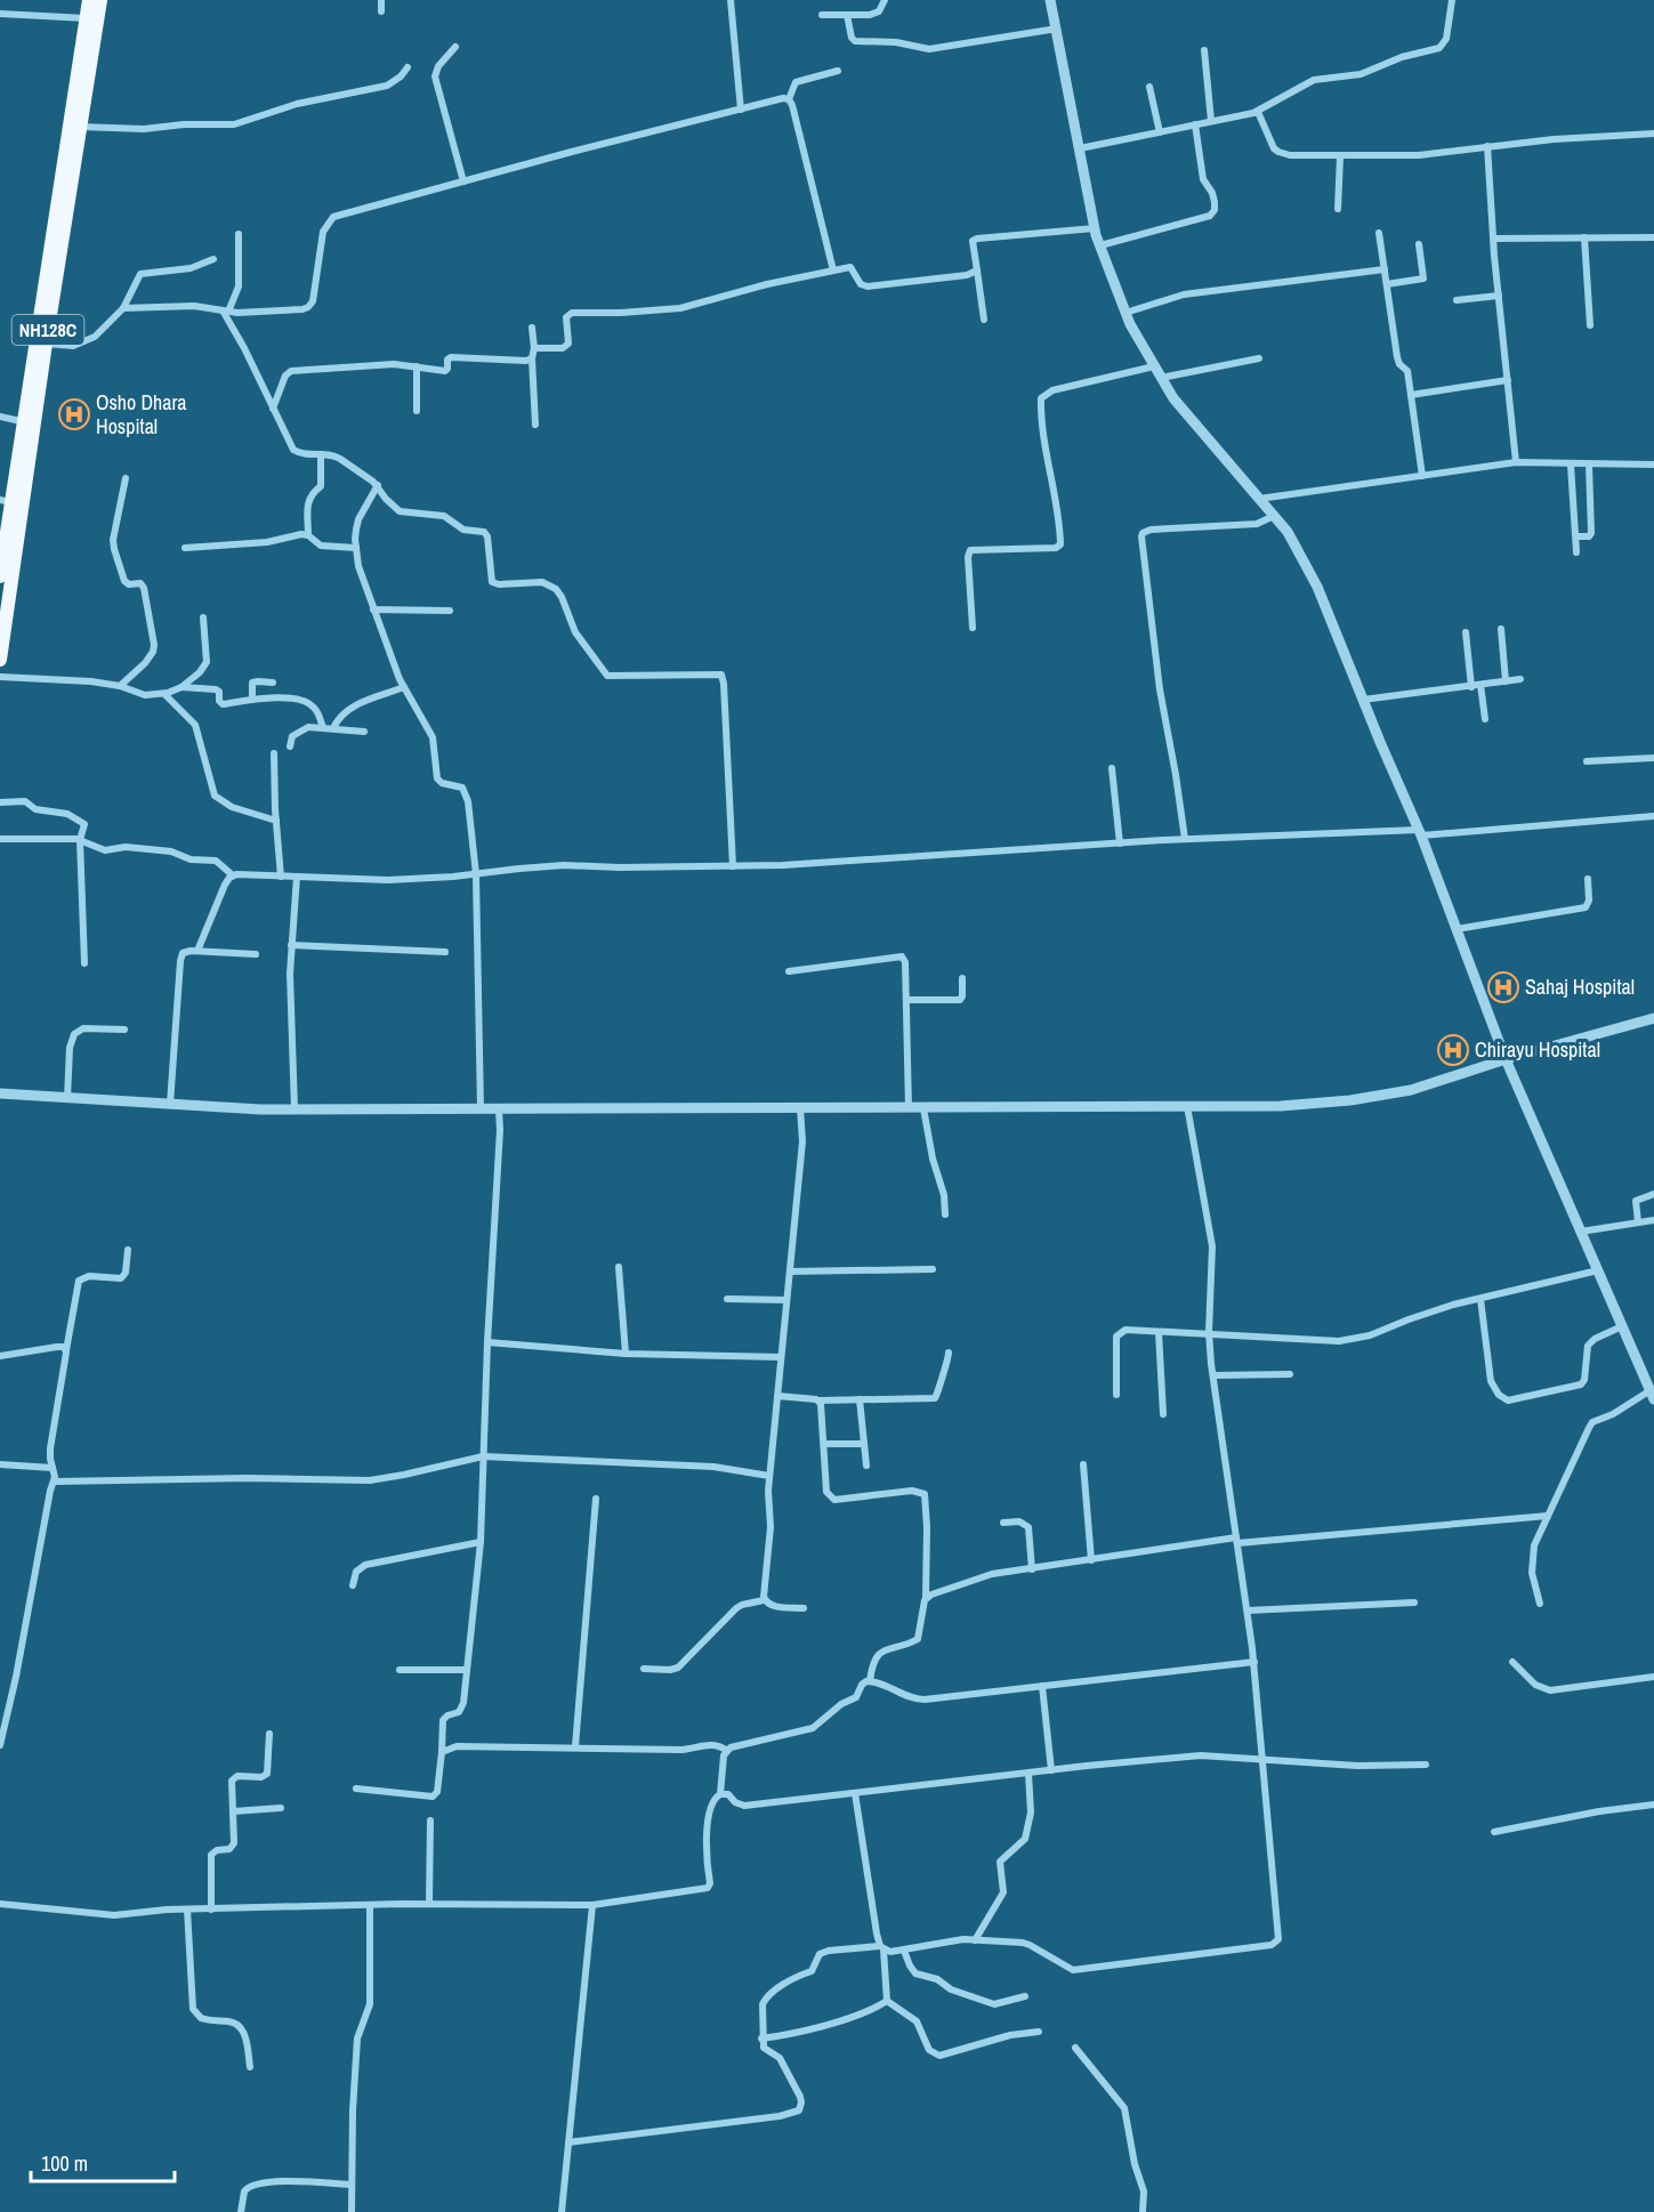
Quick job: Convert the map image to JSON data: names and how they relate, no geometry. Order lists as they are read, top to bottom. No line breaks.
{"streets":{"highway":["NH128C"]},"places":{"hospital":["Osho Dhara Hospital","Sahaj Hospital","Chirayu Hospital"]},"scale_bar":"100 m"}
